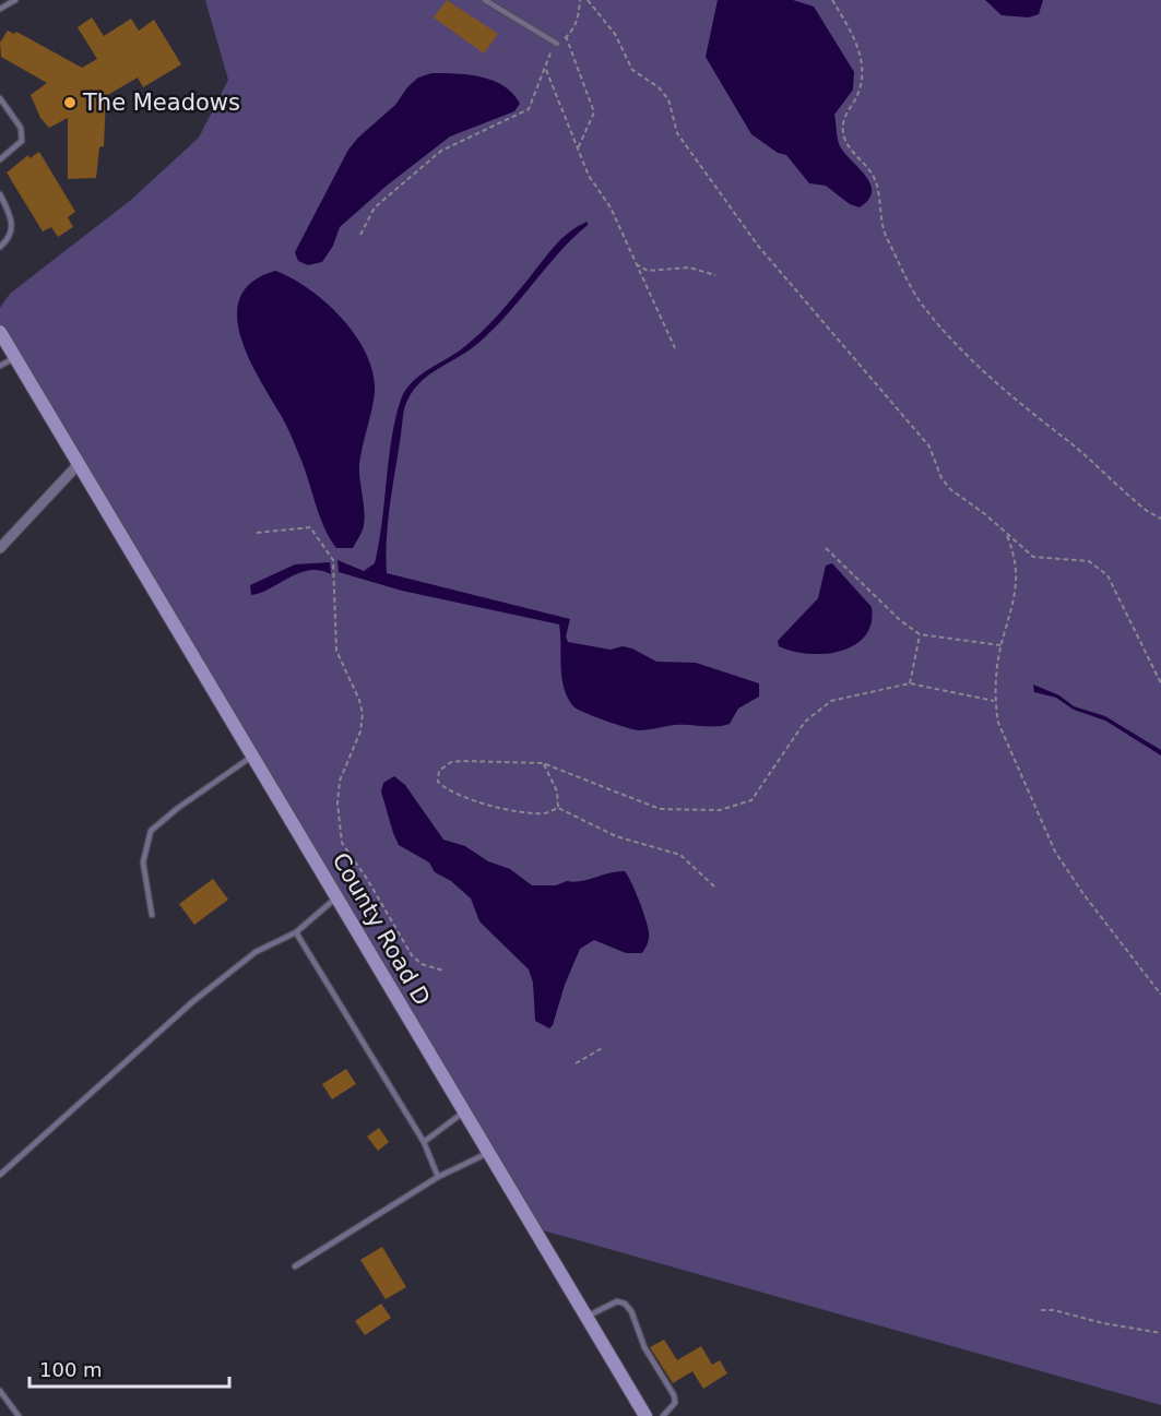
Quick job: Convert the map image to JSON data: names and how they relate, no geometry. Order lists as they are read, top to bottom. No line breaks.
{"streets":{"main road":["County Road D"]},"places":["The Meadows"],"scale_bar":"100 m"}
